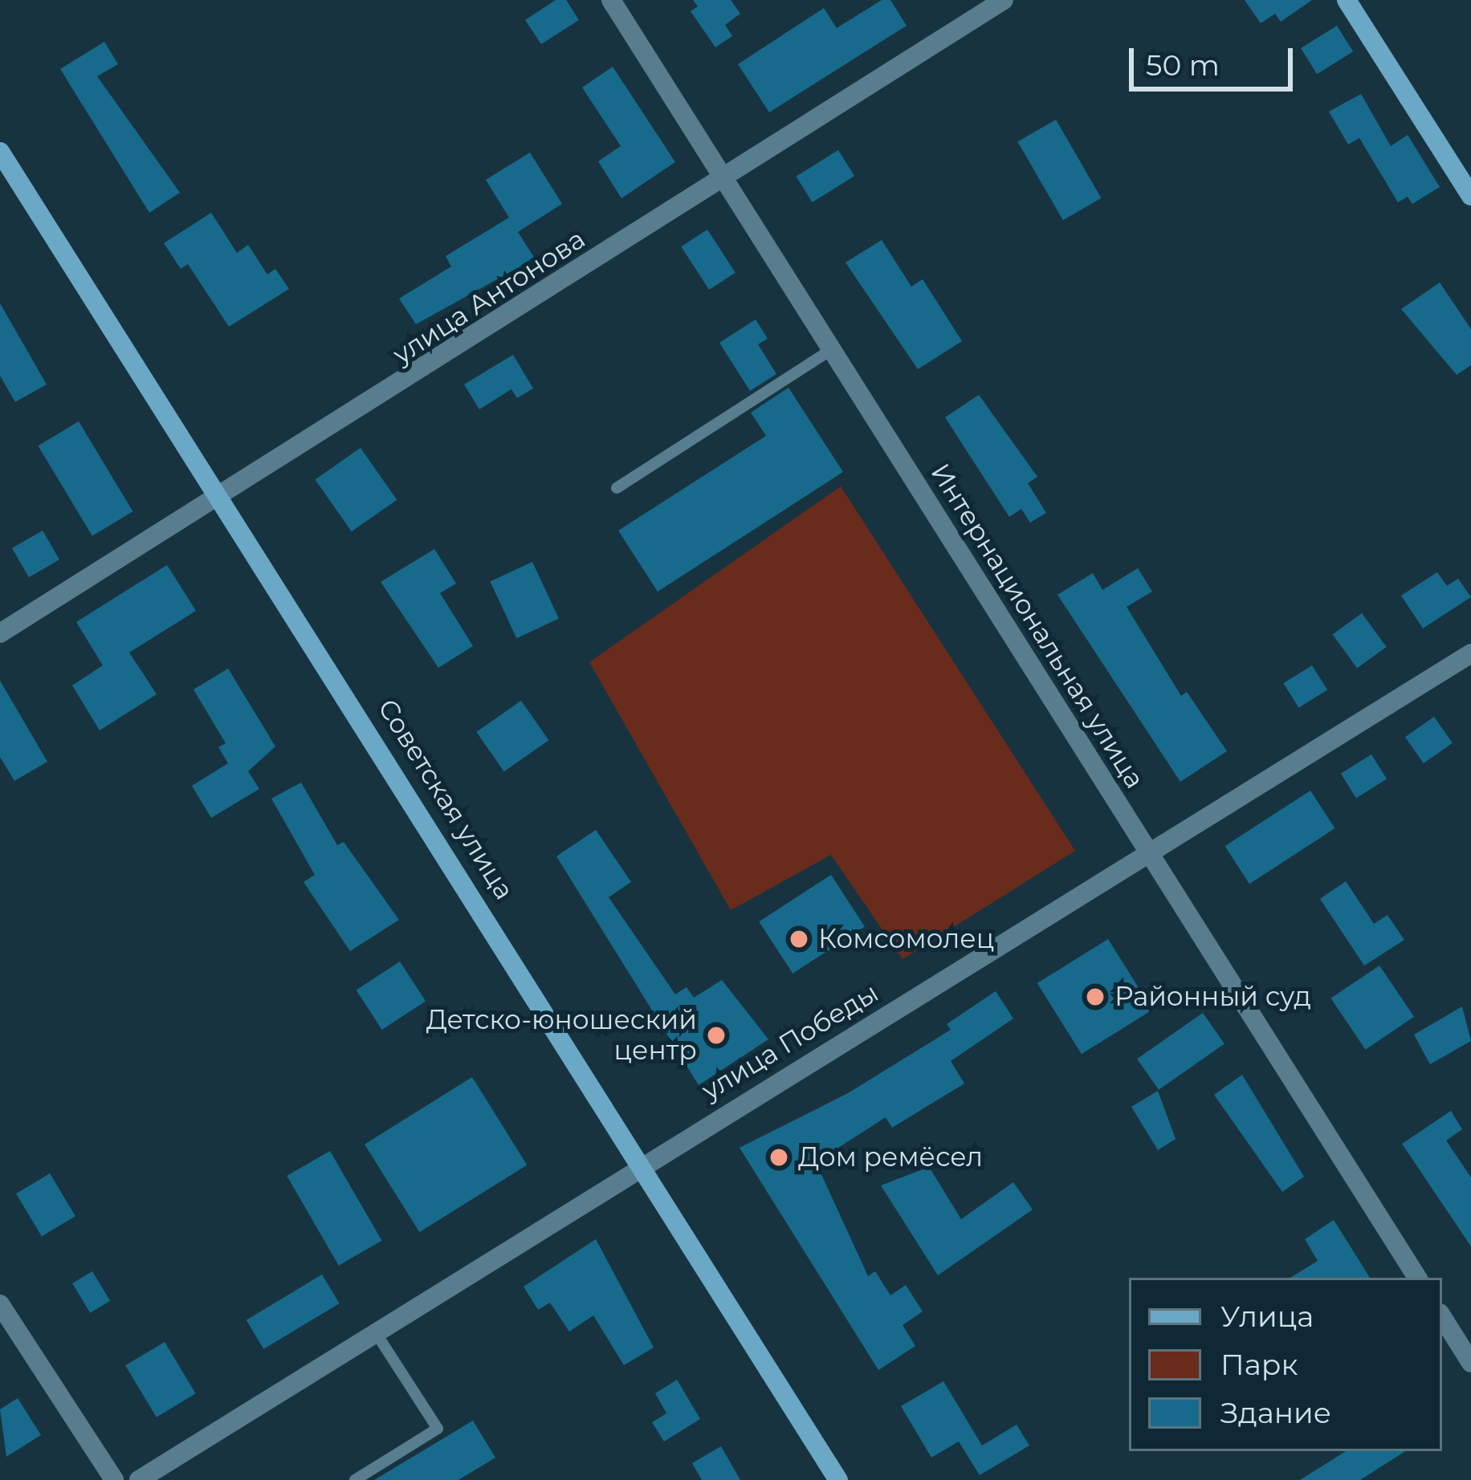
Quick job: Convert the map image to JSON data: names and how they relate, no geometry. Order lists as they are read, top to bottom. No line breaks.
{"streets":{"main road":["Советская улица"],"street":["улица Антонова","Интернациональная улица","улица Победы"]},"crossings":[["улица Антонова","Интернациональная улица"],["улица Антонова","Советская улица"],["Интернациональная улица","улица Победы"],["Советская улица","улица Победы"]],"places":["Комсомолец","Районный суд","Детско-юношеский центр","Дом ремёсел"],"legend":["Улица","Парк","Здание"],"scale_bar":"50 m"}
